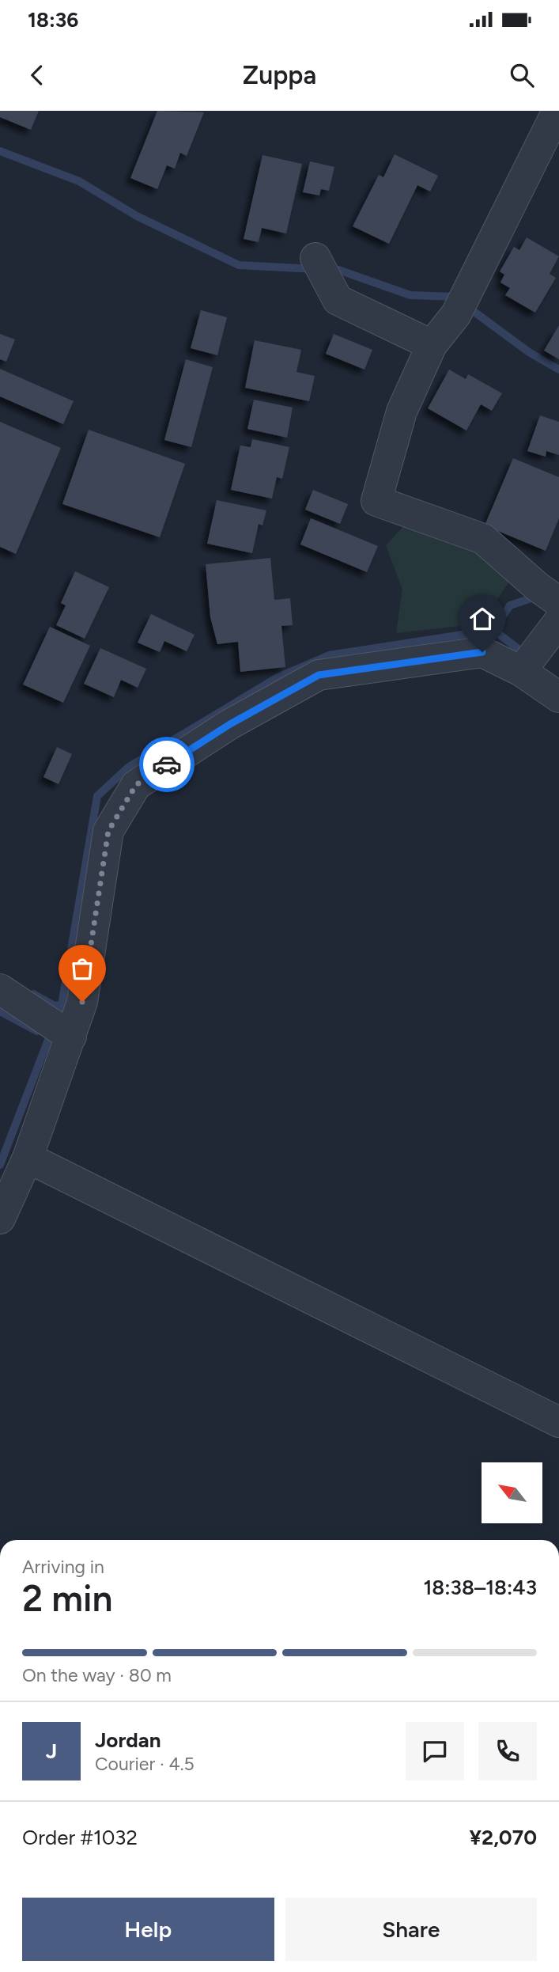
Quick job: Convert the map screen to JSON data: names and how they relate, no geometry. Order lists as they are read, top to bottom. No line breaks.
{"north":"top left","page":{"status":"18:36","header":"Zuppa","heading":["2 min","Arriving in","18:38–18:43"],"panel":["Jordan","Courier · 4.5","Order #1032","¥2,070"],"bar":"On the way · 80 m","round":"J","buttons":["Help","Share"]}}
